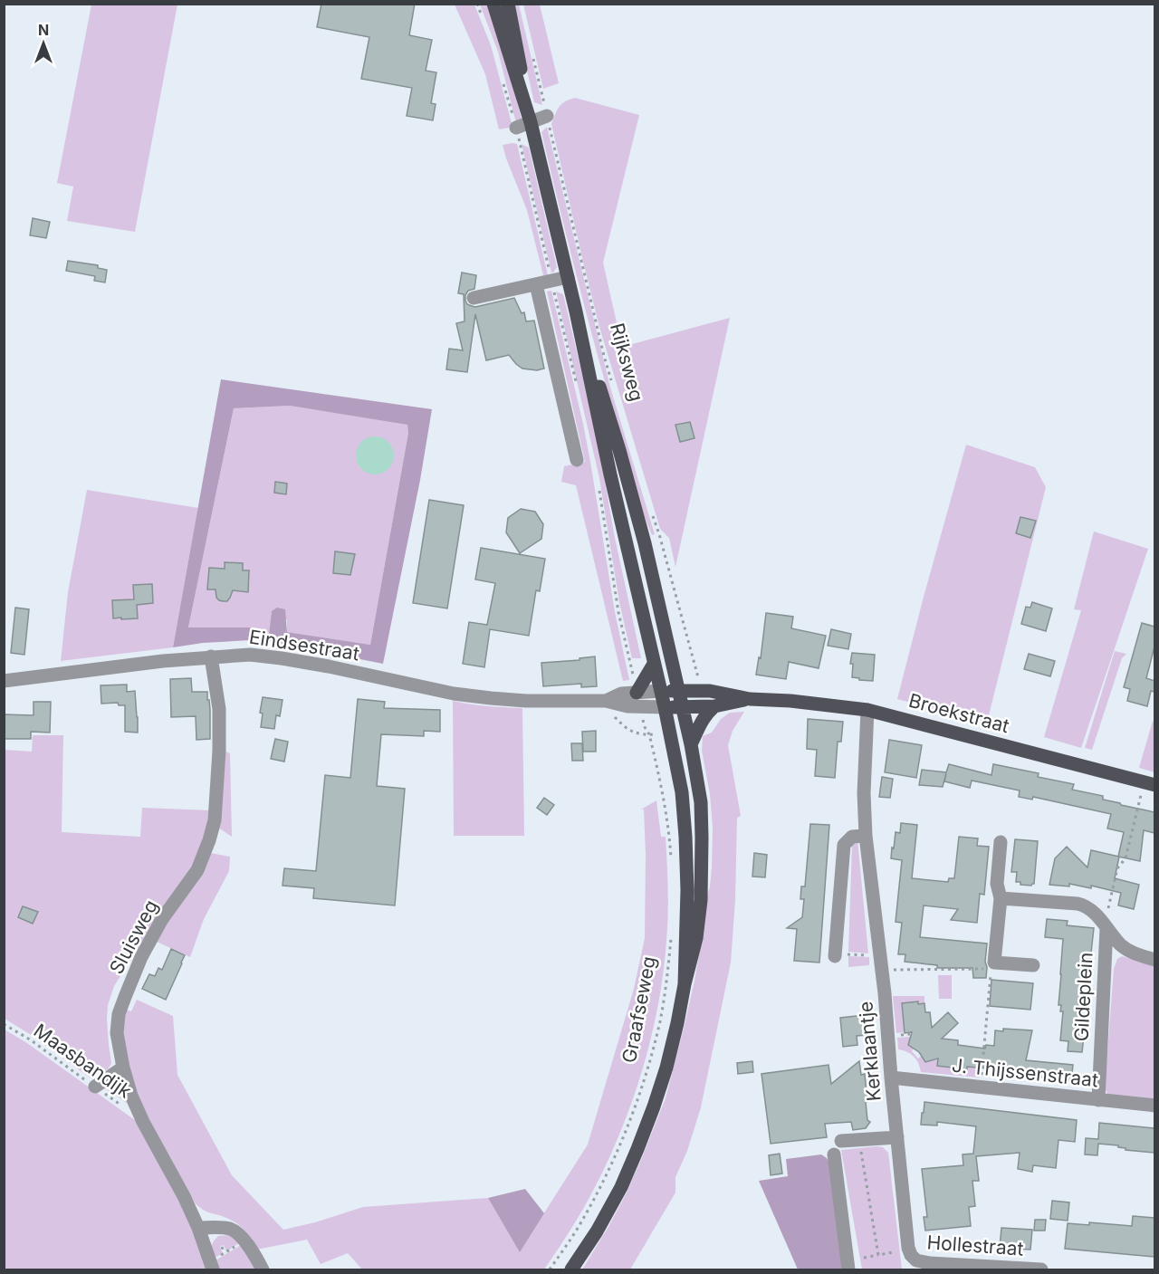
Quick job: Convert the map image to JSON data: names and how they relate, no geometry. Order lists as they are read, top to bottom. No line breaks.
{"streets":{"main road":["Rijksweg","Broekstraat","Graafseweg"],"street":["Eindsestraat","Sluisweg","Gildeplein","Kerklaantje","J. Thijssenstraat","Hollestraat"],"path":["Maasbandijk"]},"crossings":[["Rijksweg","Eindsestraat"],["Rijksweg","Broekstraat"],["Rijksweg","Graafseweg"],["Eindsestraat","Broekstraat"],["Eindsestraat","Sluisweg"],["Eindsestraat","Graafseweg"],["Broekstraat","Graafseweg"],["Broekstraat","Kerklaantje"],["Gildeplein","J. Thijssenstraat"],["Kerklaantje","J. Thijssenstraat"],["Kerklaantje","Hollestraat"]],"north":"top"}
